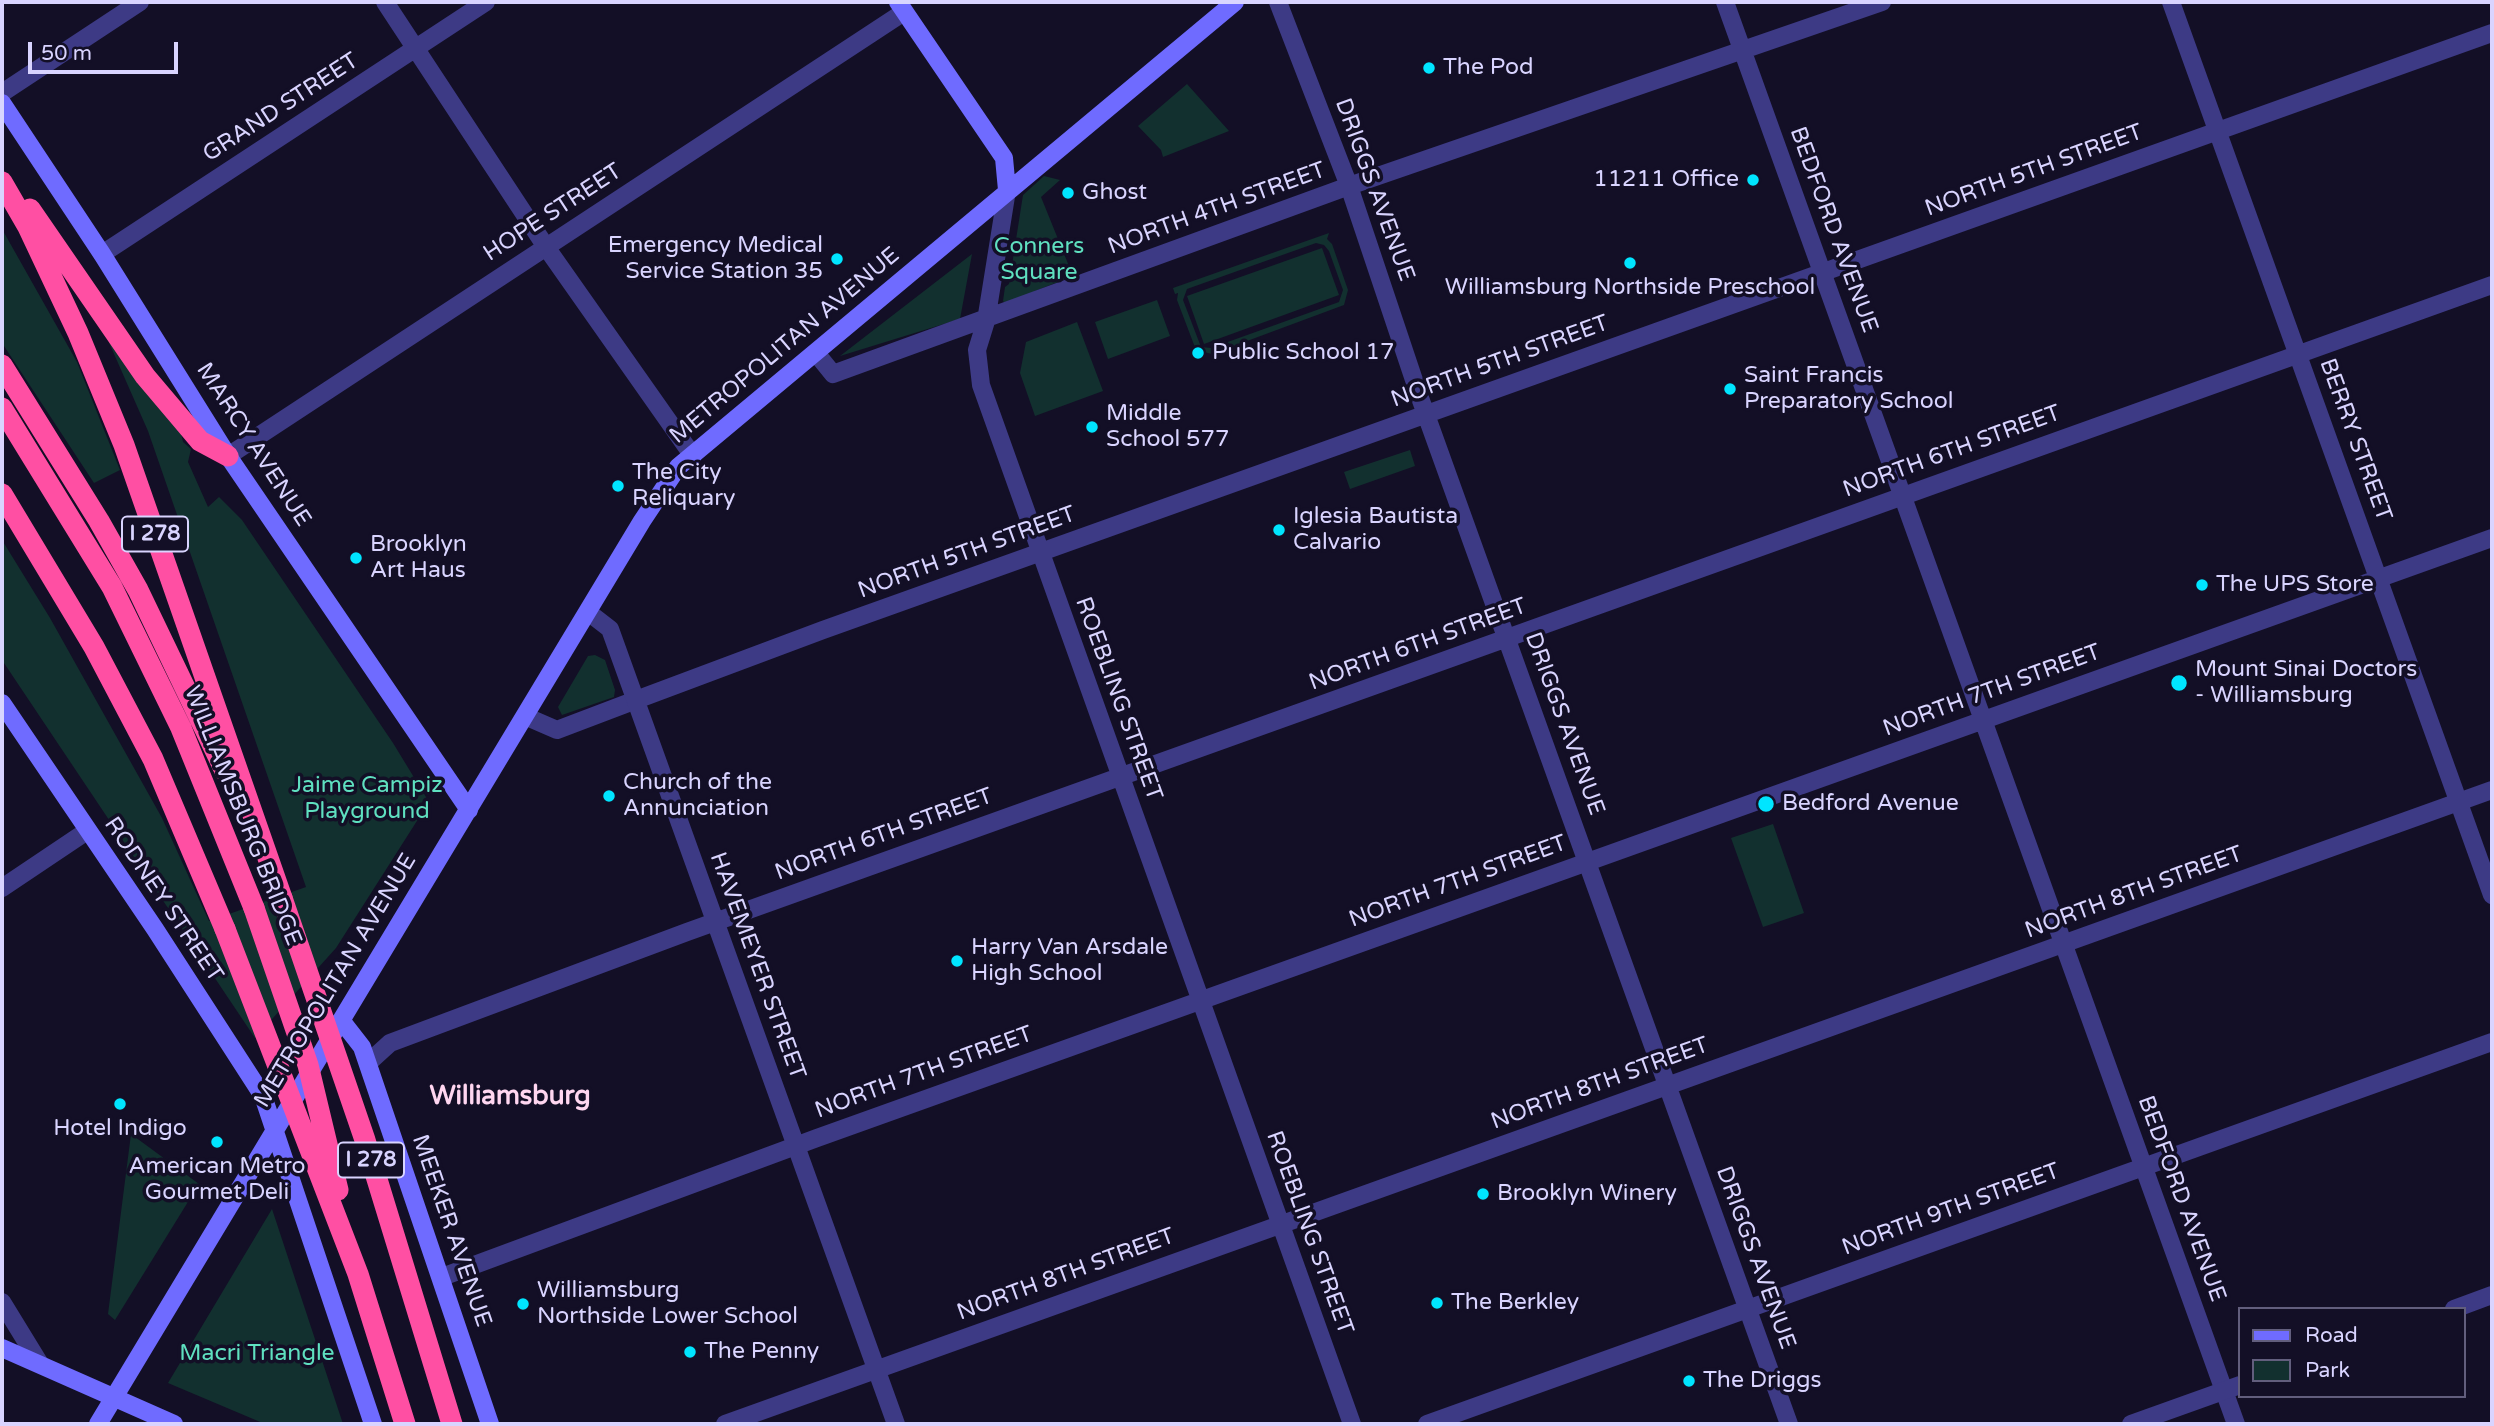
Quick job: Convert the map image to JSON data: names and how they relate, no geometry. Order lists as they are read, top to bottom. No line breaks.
{"streets":{"highway":["I 278","WILLIAMSBURG BRIDGE"],"main road":["METROPOLITAN AVENUE","MARCY AVENUE","ROEBLING STREET","RODNEY STREET","MEEKER AVENUE"],"street":["GRAND STREET","NORTH 5TH STREET","DRIGGS AVENUE","NORTH 4TH STREET","HOPE STREET","BEDFORD AVENUE","BERRY STREET","NORTH 6TH STREET","NORTH 7TH STREET","NORTH 8TH STREET","HAVEMEYER STREET","NORTH 9TH STREET"]},"crossings":[["GRAND STREET","MARCY AVENUE"],["NORTH 5TH STREET","DRIGGS AVENUE"],["NORTH 5TH STREET","BEDFORD AVENUE"],["NORTH 5TH STREET","METROPOLITAN AVENUE"],["NORTH 5TH STREET","BERRY STREET"],["NORTH 5TH STREET","ROEBLING STREET"],["NORTH 5TH STREET","HAVEMEYER STREET"],["DRIGGS AVENUE","NORTH 4TH STREET"],["DRIGGS AVENUE","NORTH 6TH STREET"],["DRIGGS AVENUE","NORTH 7TH STREET"],["DRIGGS AVENUE","NORTH 8TH STREET"],["DRIGGS AVENUE","NORTH 9TH STREET"],["NORTH 4TH STREET","BEDFORD AVENUE"],["NORTH 4TH STREET","METROPOLITAN AVENUE"],["NORTH 4TH STREET","ROEBLING STREET"],["HOPE STREET","MARCY AVENUE"],["HOPE STREET","ROEBLING STREET"],["BEDFORD AVENUE","NORTH 6TH STREET"],["BEDFORD AVENUE","NORTH 7TH STREET"],["BEDFORD AVENUE","NORTH 8TH STREET"],["BEDFORD AVENUE","NORTH 9TH STREET"],["METROPOLITAN AVENUE","MARCY AVENUE"],["METROPOLITAN AVENUE","ROEBLING STREET"],["METROPOLITAN AVENUE","RODNEY STREET"],["METROPOLITAN AVENUE","HAVEMEYER STREET"],["METROPOLITAN AVENUE","MEEKER AVENUE"],["BERRY STREET","NORTH 6TH STREET"],["BERRY STREET","NORTH 7TH STREET"],["BERRY STREET","NORTH 8TH STREET"],["NORTH 6TH STREET","ROEBLING STREET"],["NORTH 6TH STREET","HAVEMEYER STREET"],["NORTH 6TH STREET","MEEKER AVENUE"],["I 278","WILLIAMSBURG BRIDGE"],["NORTH 7TH STREET","ROEBLING STREET"],["NORTH 7TH STREET","HAVEMEYER STREET"],["NORTH 7TH STREET","MEEKER AVENUE"],["ROEBLING STREET","NORTH 8TH STREET"],["NORTH 8TH STREET","HAVEMEYER STREET"]],"districts":["Williamsburg"],"parks":["Conners Square","Jaime Campiz Playground","Macri Triangle"],"places":["The Pod","11211 Office","Ghost","Emergency Medical Service Station 35","Williamsburg Northside Preschool","Public School 17","Saint Francis Preparatory School","Middle School 577","The City Reliquary","Iglesia Bautista Calvario","Brooklyn Art Haus","The UPS Store","Mount Sinai Doctors - Williamsburg","Church of the Annunciation","Bedford Avenue","Harry Van Arsdale High School","Hotel Indigo","American Metro Gourmet Deli","Brooklyn Winery","The Berkley","Williamsburg Northside Lower School","The Penny","The Driggs"],"legend":["Road","Park"],"scale_bar":"50 m"}
